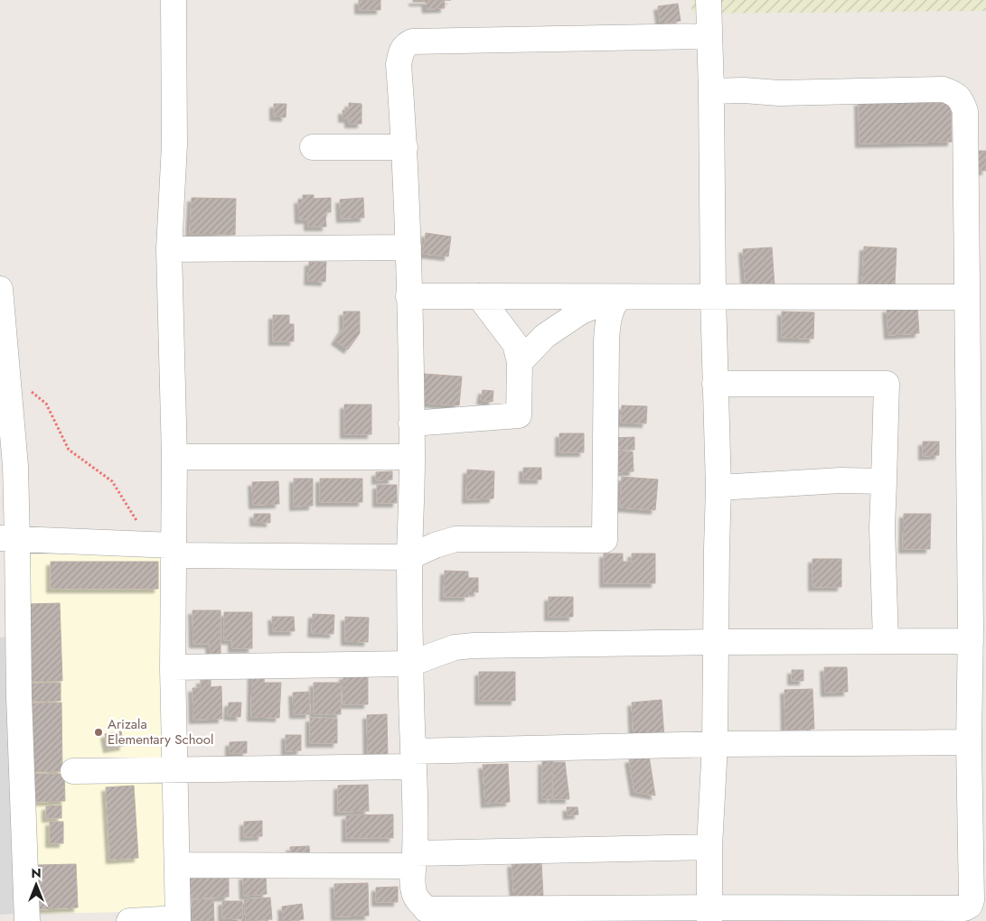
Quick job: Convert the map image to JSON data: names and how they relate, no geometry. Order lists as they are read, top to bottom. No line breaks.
{"places":["Arizala Elementary School"],"north":"top"}
